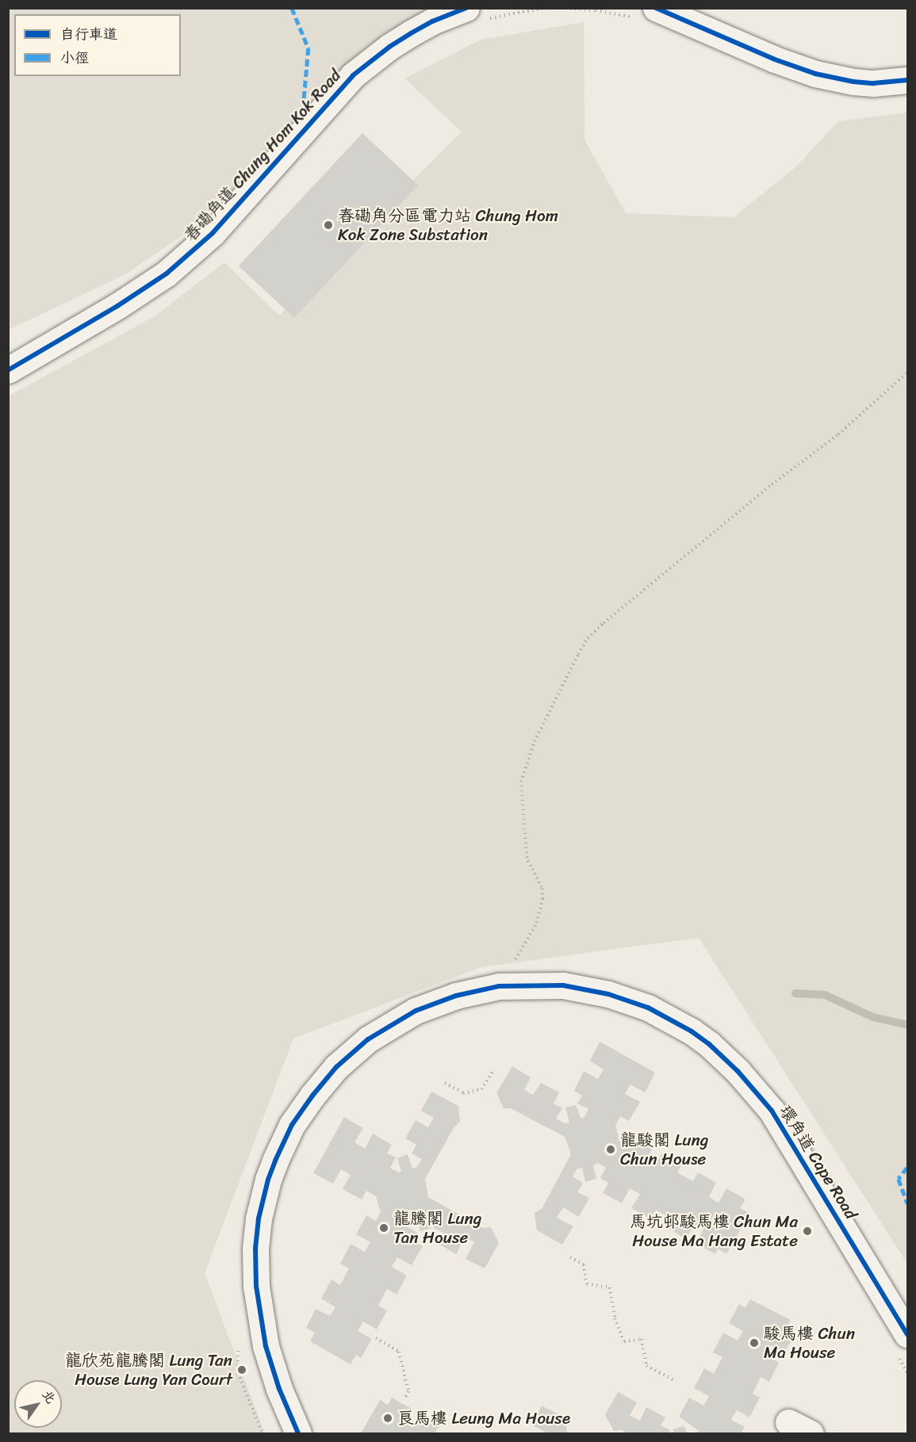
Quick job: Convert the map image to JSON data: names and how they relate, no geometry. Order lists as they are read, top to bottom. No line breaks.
{"streets":{"street":["舂磡角道 Chung Hom Kok Road","環角道 Cape Road"]},"places":["舂磡角分區電力站 Chung Hom Kok Zone Substation","龍駿閣 Lung Chun House","龍騰閣 Lung Tan House","馬坑邨駿馬樓 Chun Ma House Ma Hang Estate","駿馬樓 Chun Ma House","龍欣苑龍騰閣 Lung Tan House Lung Yan Court","良馬樓 Leung Ma House"],"legend":["自行車道","小徑"],"north":"top right"}
